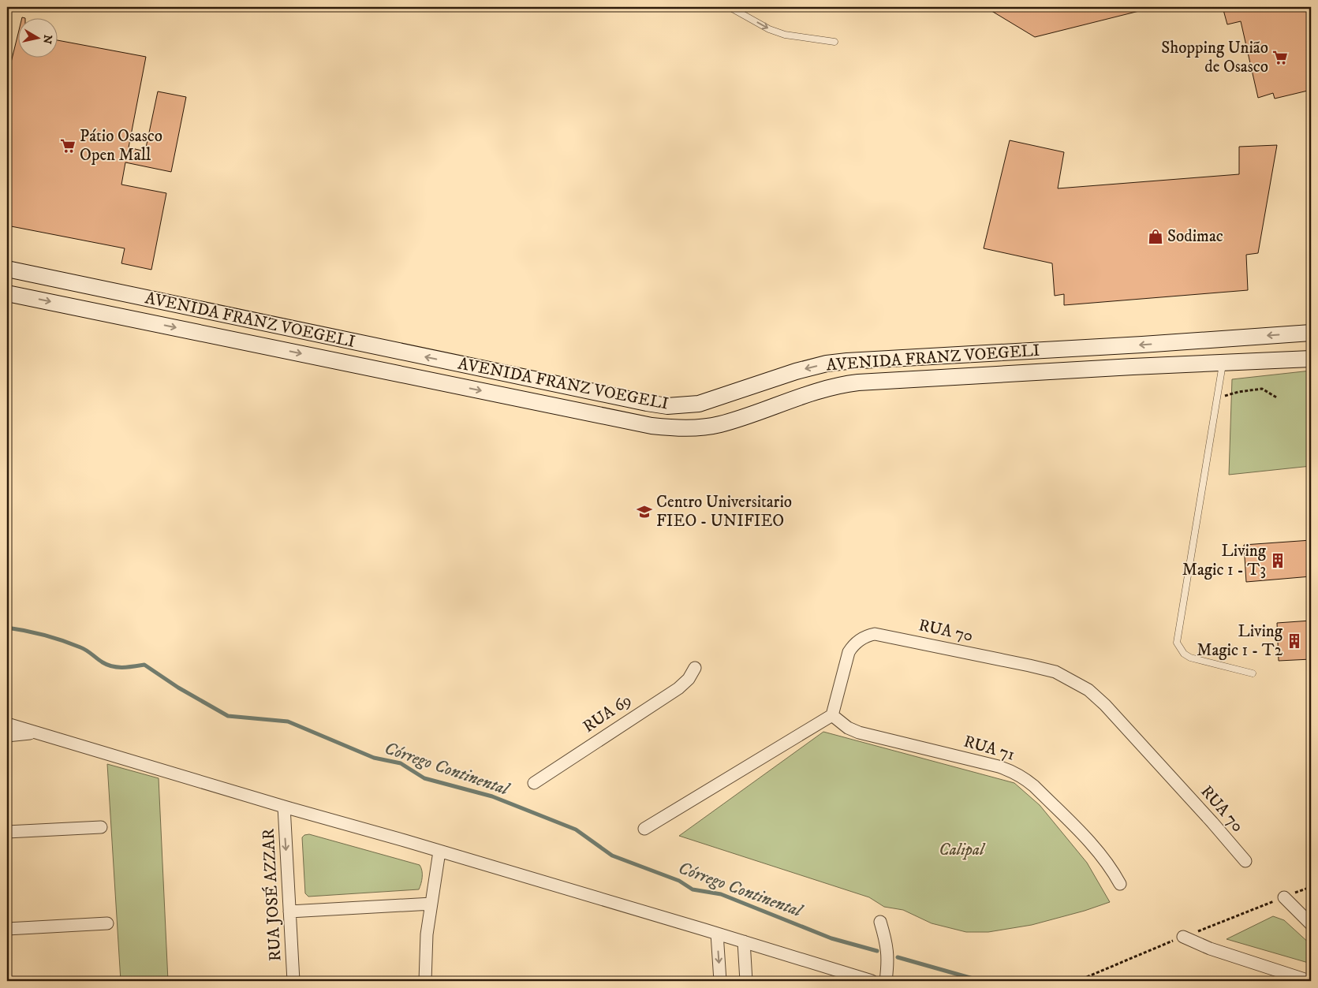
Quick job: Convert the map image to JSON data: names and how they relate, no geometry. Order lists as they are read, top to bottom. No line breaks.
{"streets":{"main road":["AVENIDA FRANZ VOEGELI"],"street":["RUA 70","RUA 69","RUA 71","RUA JOSÉ AZZAR"]},"crossings":[["RUA 70","RUA 71"]],"one_way":["RUA JOSÉ AZZAR"],"water":["Córrego Continental"],"parks":["Calipal"],"places":{"supermarket":["Shopping União de Osasco","Pátio Osasco Open Mall"],"shop":["Sodimac"],"school or university":["Centro Universitario FIEO - UNIFIEO"],"building":["Living Magic 1 - T3","Living Magic 1 - T2"]},"north":"right"}
